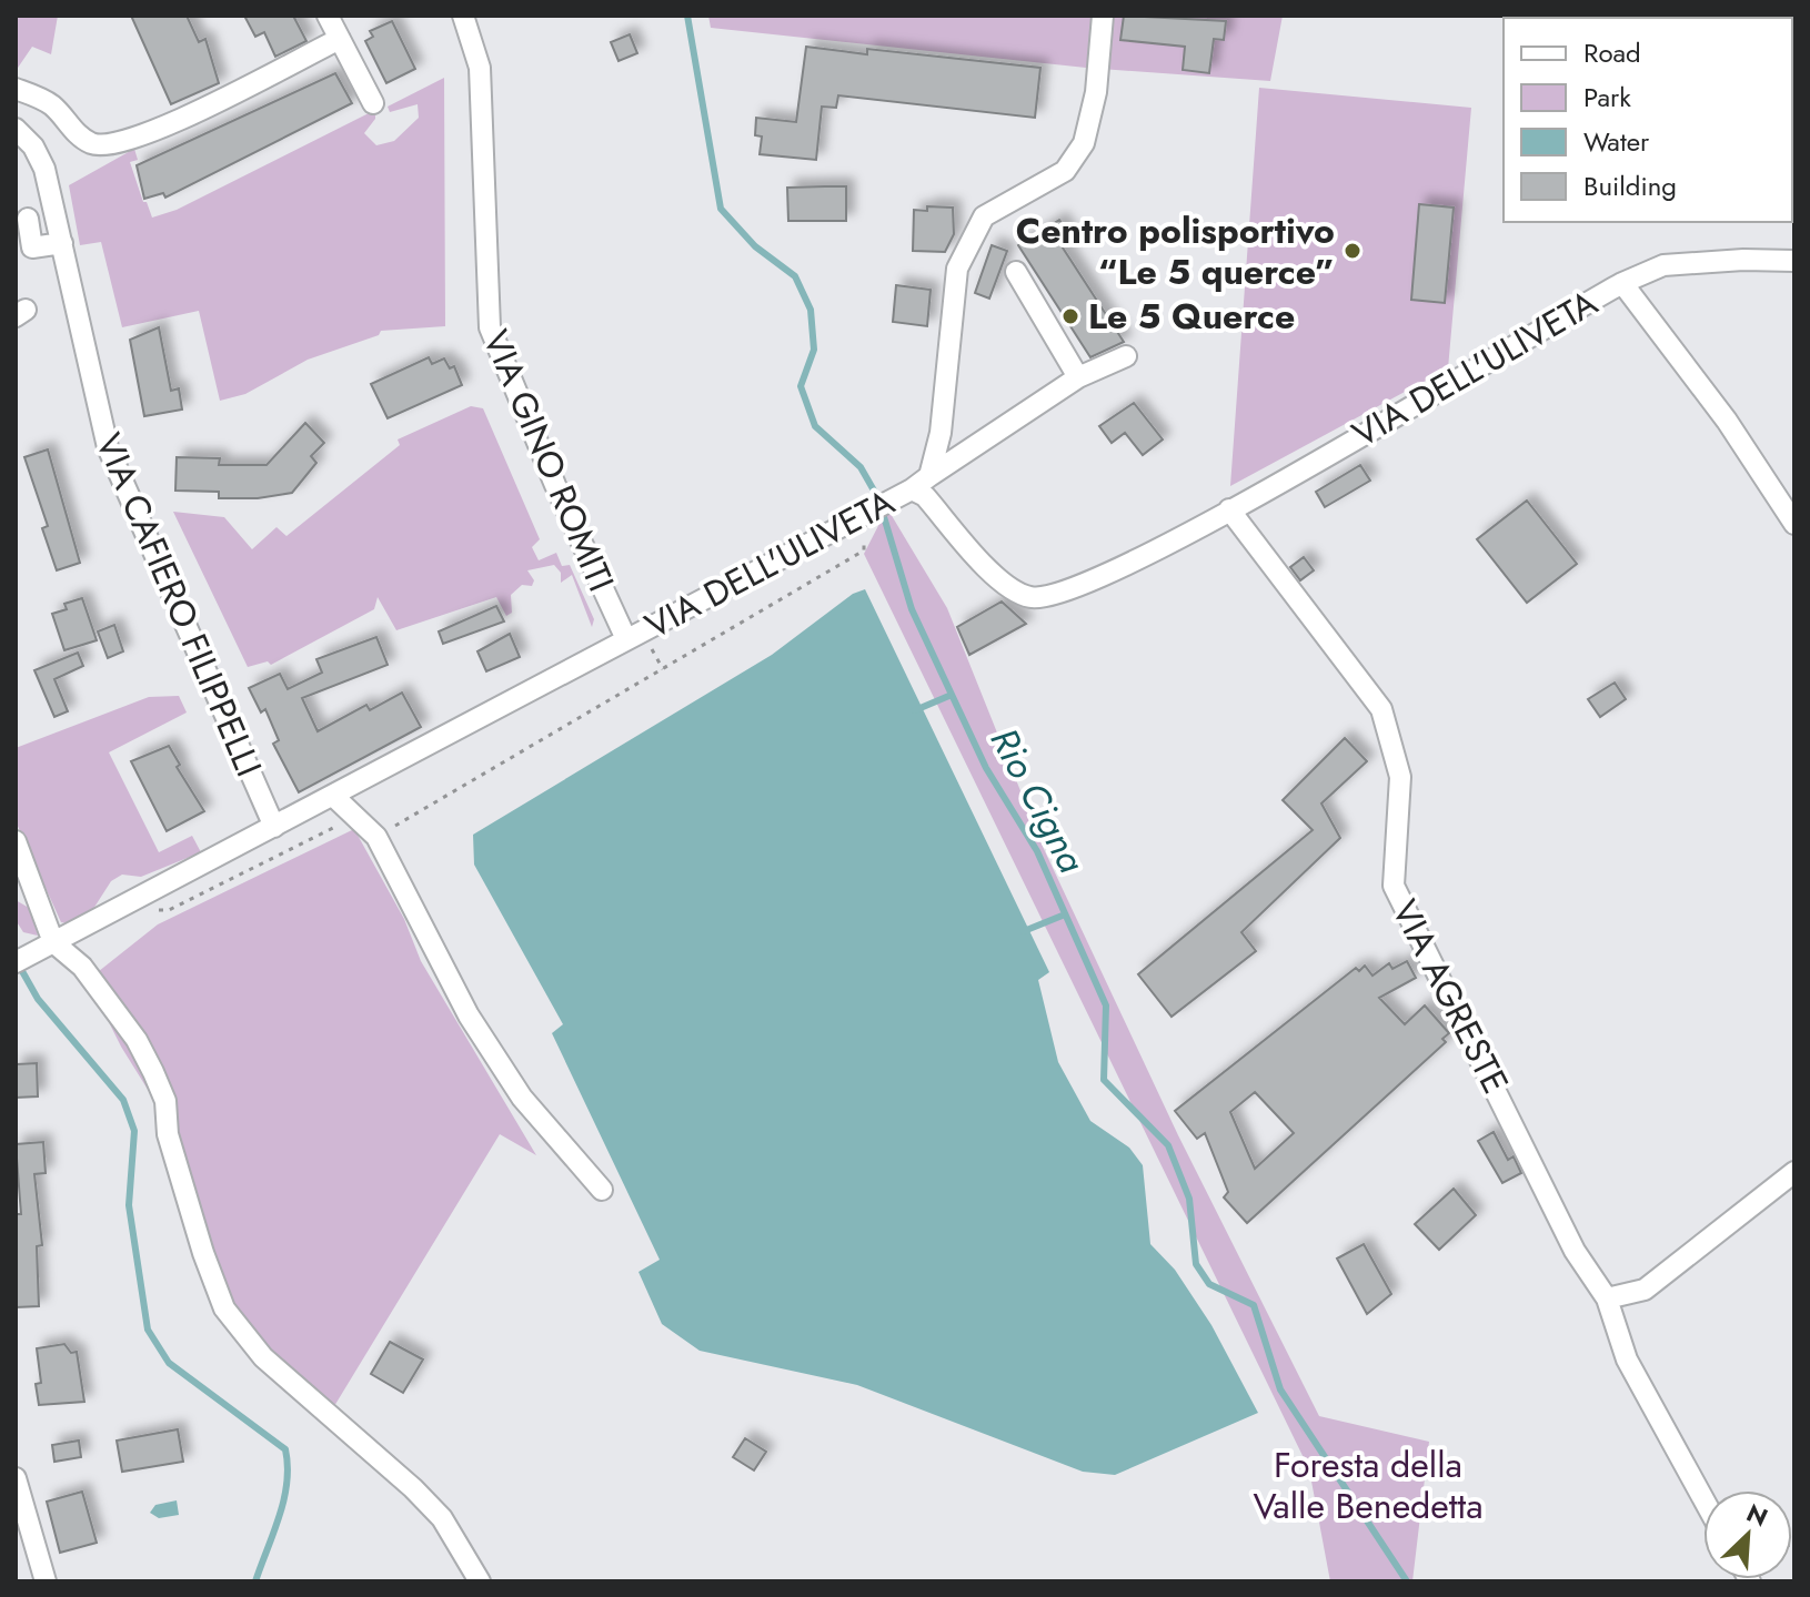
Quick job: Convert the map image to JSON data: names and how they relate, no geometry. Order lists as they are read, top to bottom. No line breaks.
{"streets":{"street":["VIA DELL'ULIVETA","VIA GINO ROMITI","VIA CAFIERO FILIPPELLI","VIA AGRESTE"]},"crossings":[["VIA DELL'ULIVETA","VIA GINO ROMITI"],["VIA DELL'ULIVETA","VIA CAFIERO FILIPPELLI"],["VIA DELL'ULIVETA","VIA AGRESTE"]],"water":["Rio Cigna"],"parks":["Foresta della Valle Benedetta"],"places":["Centro polisportivo “Le 5 querce”","Le 5 Querce"],"legend":["Road","Park","Water","Building"],"north":"top right"}
